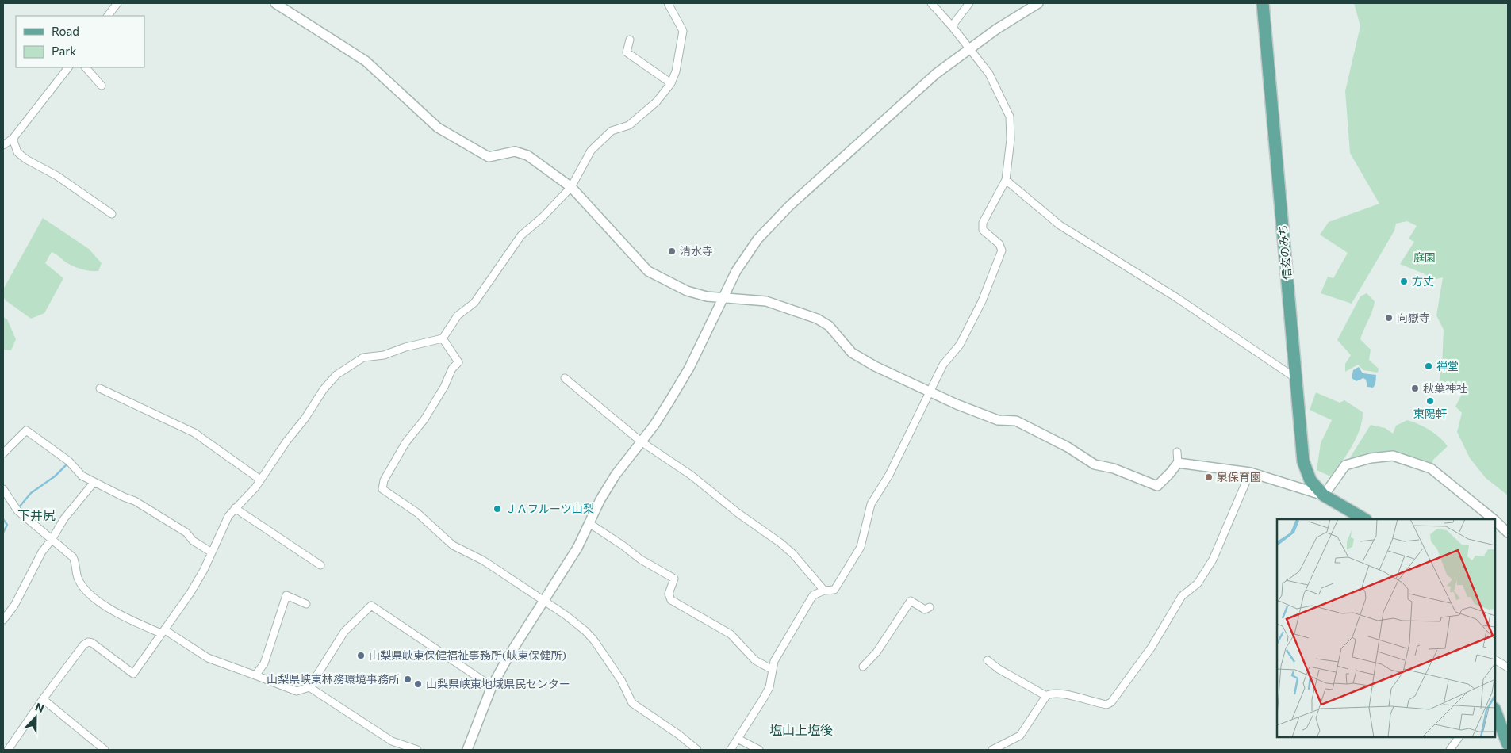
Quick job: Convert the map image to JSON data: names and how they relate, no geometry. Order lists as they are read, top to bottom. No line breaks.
{"streets":{"main road":["信玄のみち"]},"districts":["下井尻","塩山上塩後"],"parks":["庭園"],"places":["清水寺","方丈","向嶽寺","禅堂","秋葉神社","東陽軒","泉保育園","ＪＡフルーツ山梨","山梨県峡東保健福祉事務所(峡東保健所)","山梨県峡東林務環境事務所","山梨県峡東地域県民センター"],"legend":["Road","Park"],"north":"top"}
